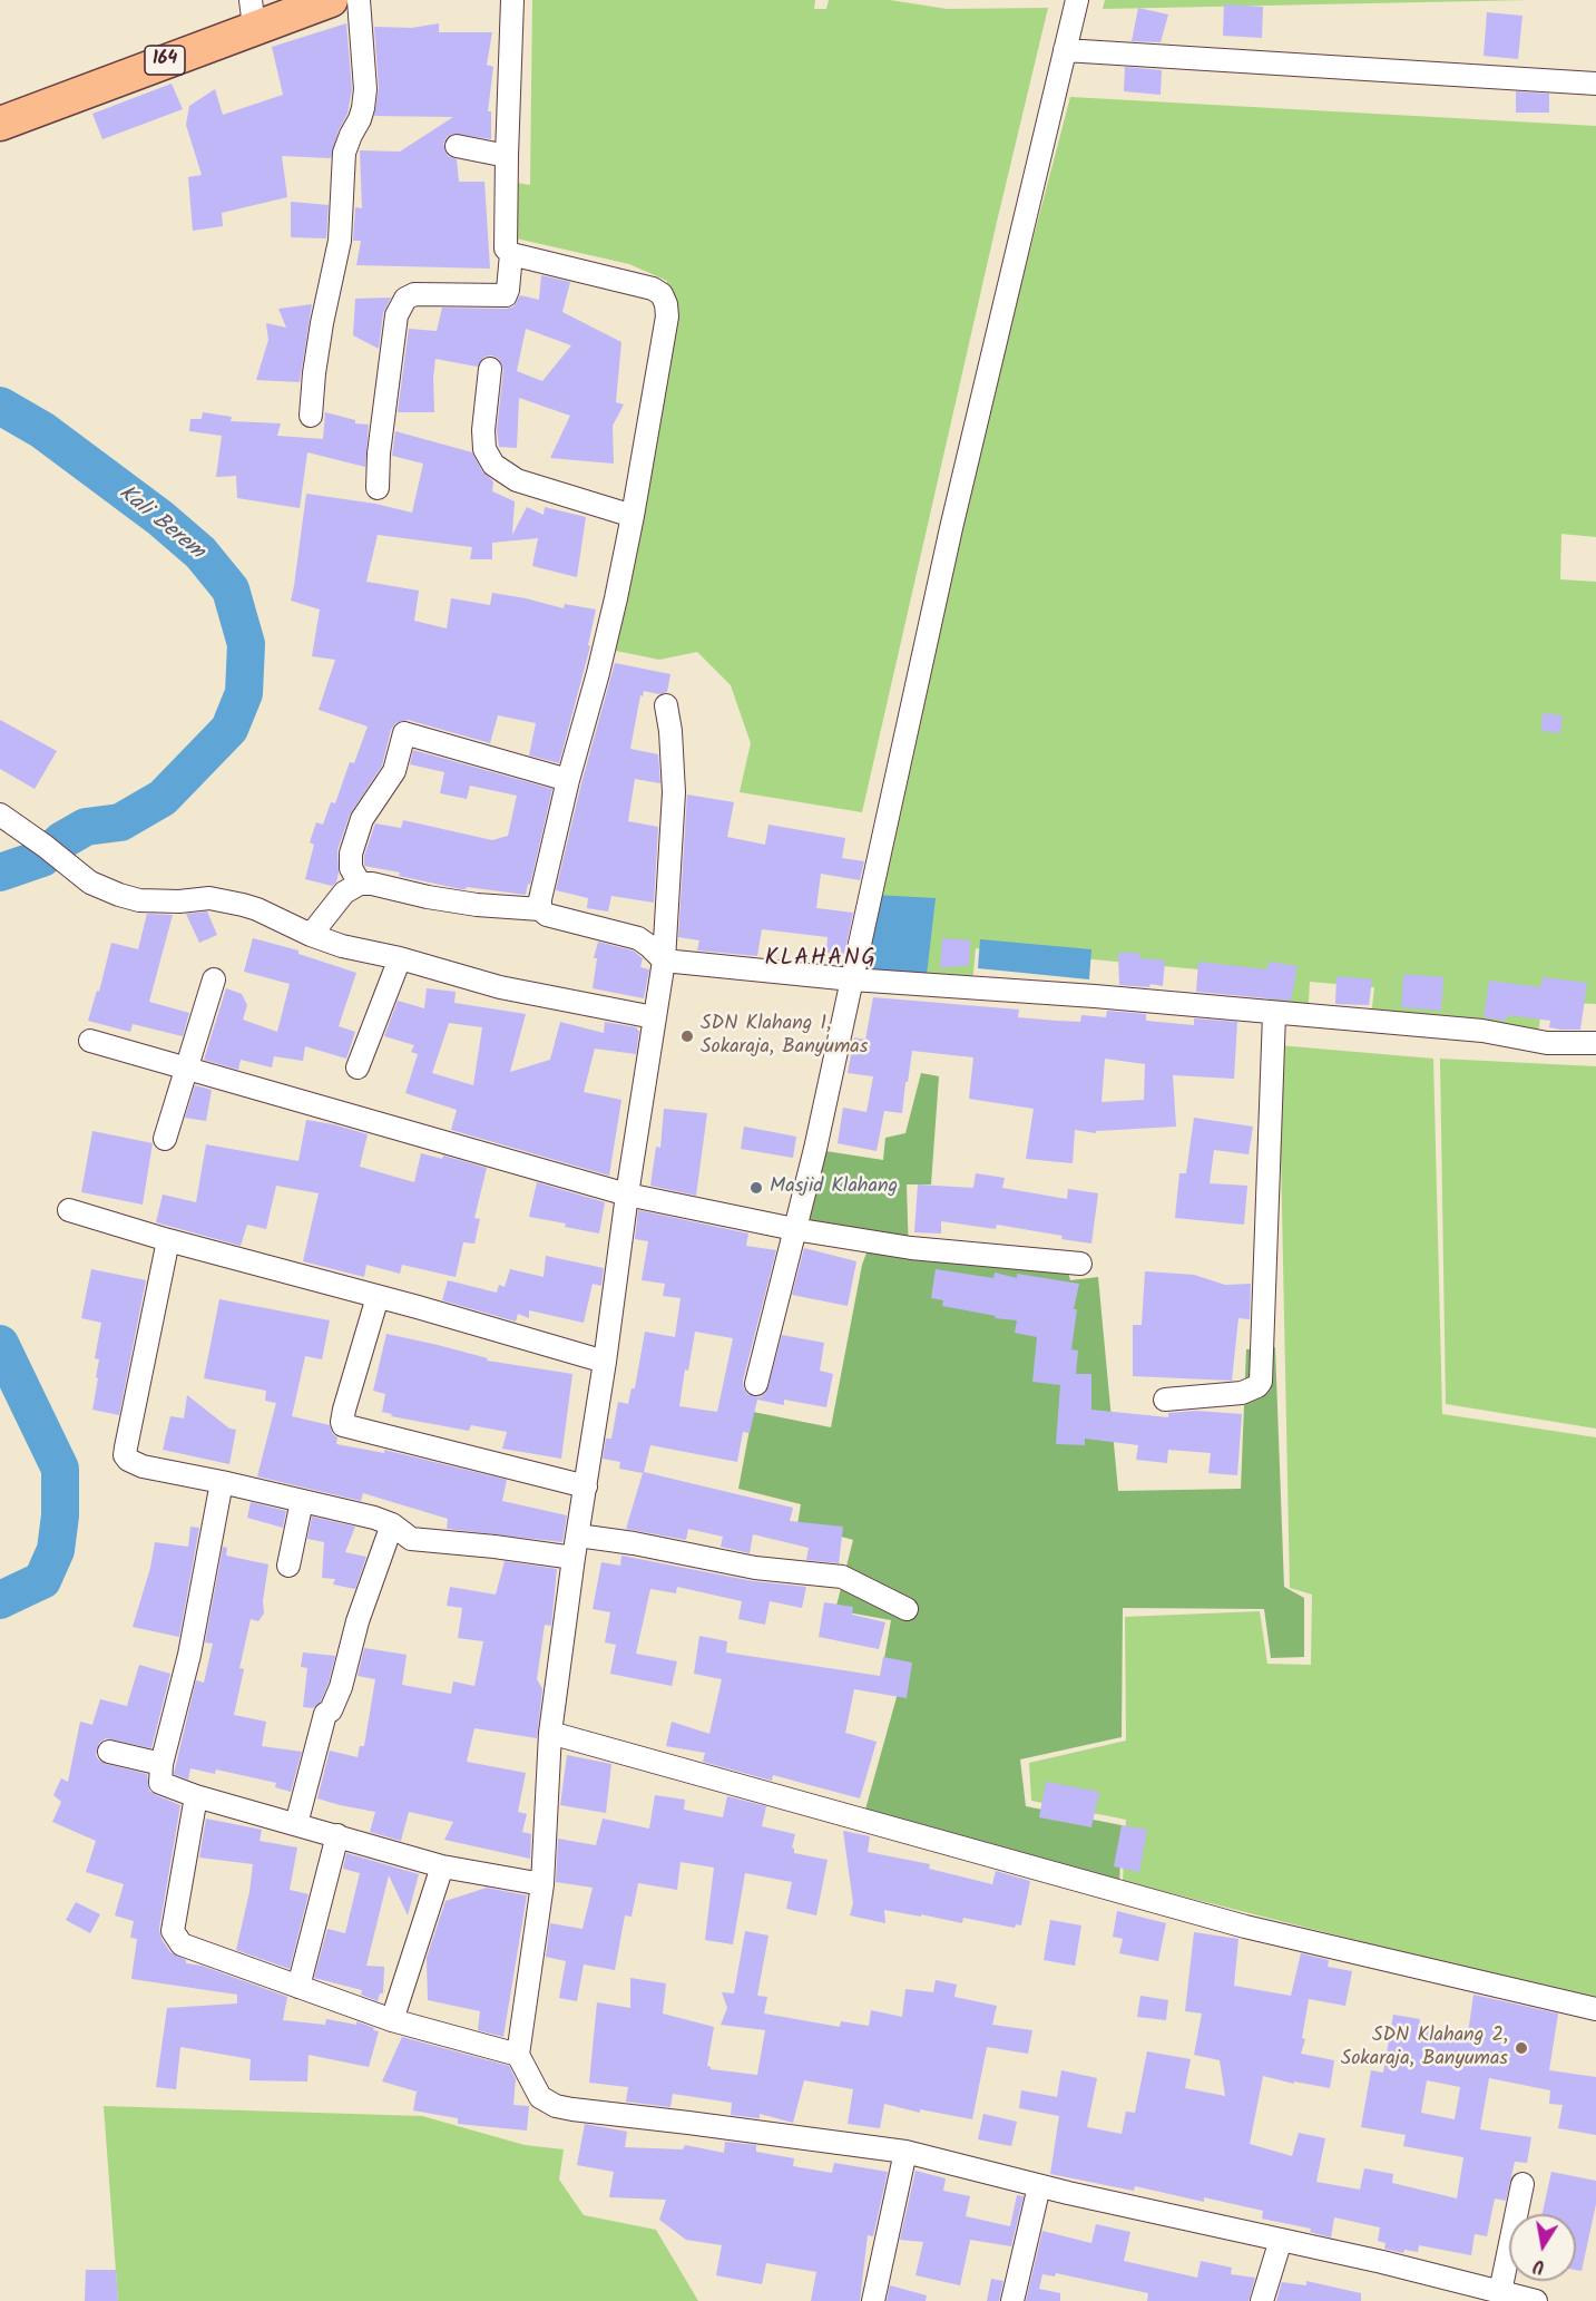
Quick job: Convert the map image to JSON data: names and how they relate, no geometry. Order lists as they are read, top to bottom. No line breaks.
{"streets":{"main road":["164"]},"districts":["KLAHANG"],"water":["Kali Berem"],"places":["SDN Klahang 1, Sokaraja, Banyumas","Masjid Klahang","SDN Klahang 2, Sokaraja, Banyumas"],"north":"bottom"}
